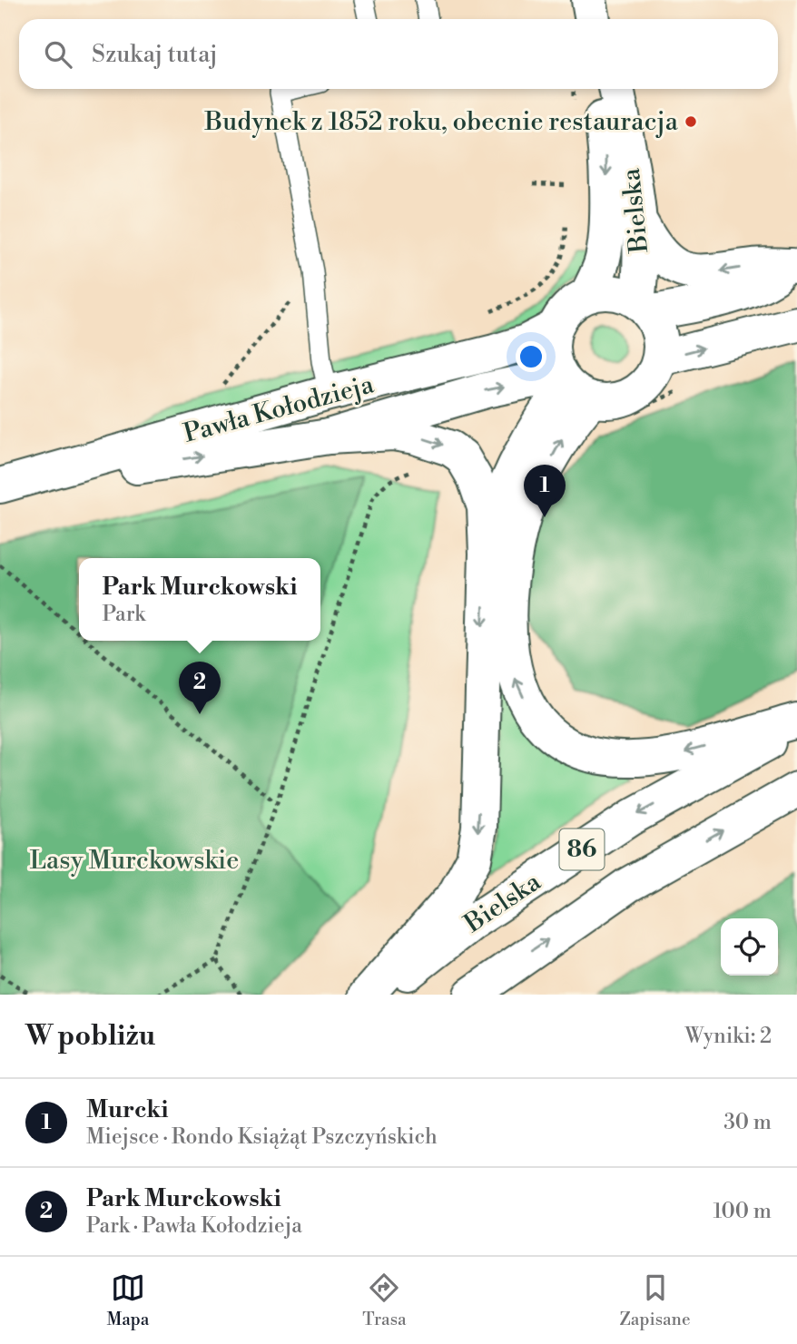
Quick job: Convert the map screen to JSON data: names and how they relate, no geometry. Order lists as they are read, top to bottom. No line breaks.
{"streets":{"main road":["Bielska","Pawła Kołodzieja","86"]},"crossings":[["Bielska","Pawła Kołodzieja"]],"parks":["Lasy Murckowskie"],"places":["Budynek z 1852 roku, obecnie restauracja"],"page":{"search":"Szukaj tutaj","pins":["1","2"],"popup":["Park Murckowski","Park"],"heading":["W pobliżu","Wyniki: 2"],"list":[{"mark":"1","name":"Murcki","note":"Miejsce · Rondo Książąt Pszczyńskich","value":"30 m"},{"mark":"2","name":"Park Murckowski","note":"Park · Pawła Kołodzieja","value":"100 m"}],"nav":["Mapa","Trasa","Zapisane"]}}
